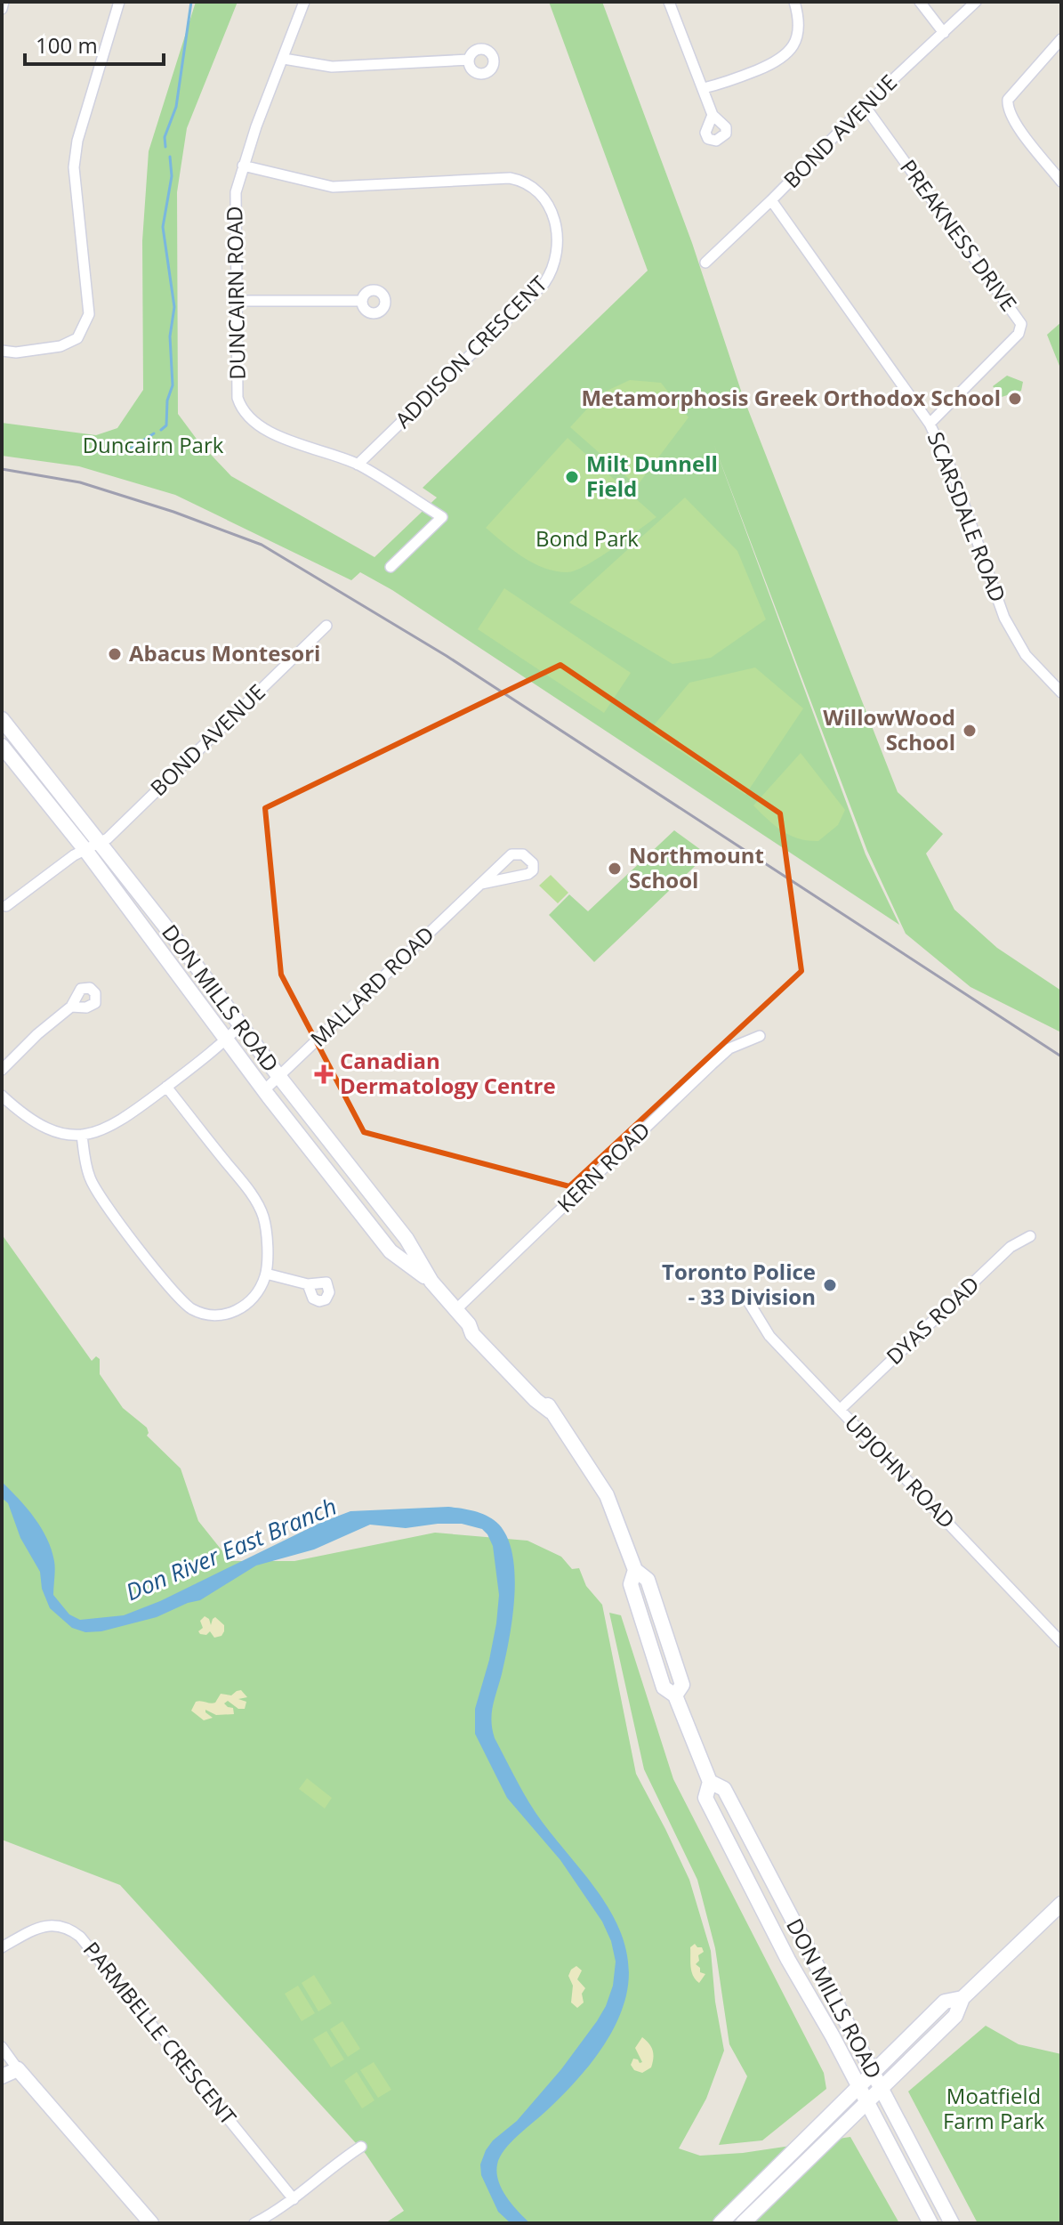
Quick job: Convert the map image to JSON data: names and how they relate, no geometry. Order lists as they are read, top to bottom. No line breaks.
{"streets":{"main road":["DON MILLS ROAD"],"street":["BOND AVENUE","PREAKNESS DRIVE","DUNCAIRN ROAD","ADDISON CRESCENT","SCARSDALE ROAD","MALLARD ROAD","KERN ROAD","DYAS ROAD","UPJOHN ROAD","PARMBELLE CRESCENT"]},"crossings":[["BOND AVENUE","PREAKNESS DRIVE"],["BOND AVENUE","SCARSDALE ROAD"],["BOND AVENUE","DON MILLS ROAD"],["PREAKNESS DRIVE","SCARSDALE ROAD"],["DUNCAIRN ROAD","ADDISON CRESCENT"],["MALLARD ROAD","DON MILLS ROAD"],["DON MILLS ROAD","KERN ROAD"],["DYAS ROAD","UPJOHN ROAD"]],"water":["Don River East Branch"],"parks":["Duncairn Park","Bond Park","Moatfield Farm Park"],"places":{"other":["Metamorphosis Greek Orthodox School","Milt Dunnell Field","Abacus Montesori","WillowWood School","Northmount School","Toronto Police - 33 Division"],"health":["Canadian Dermatology Centre"]},"scale_bar":"100 m"}
